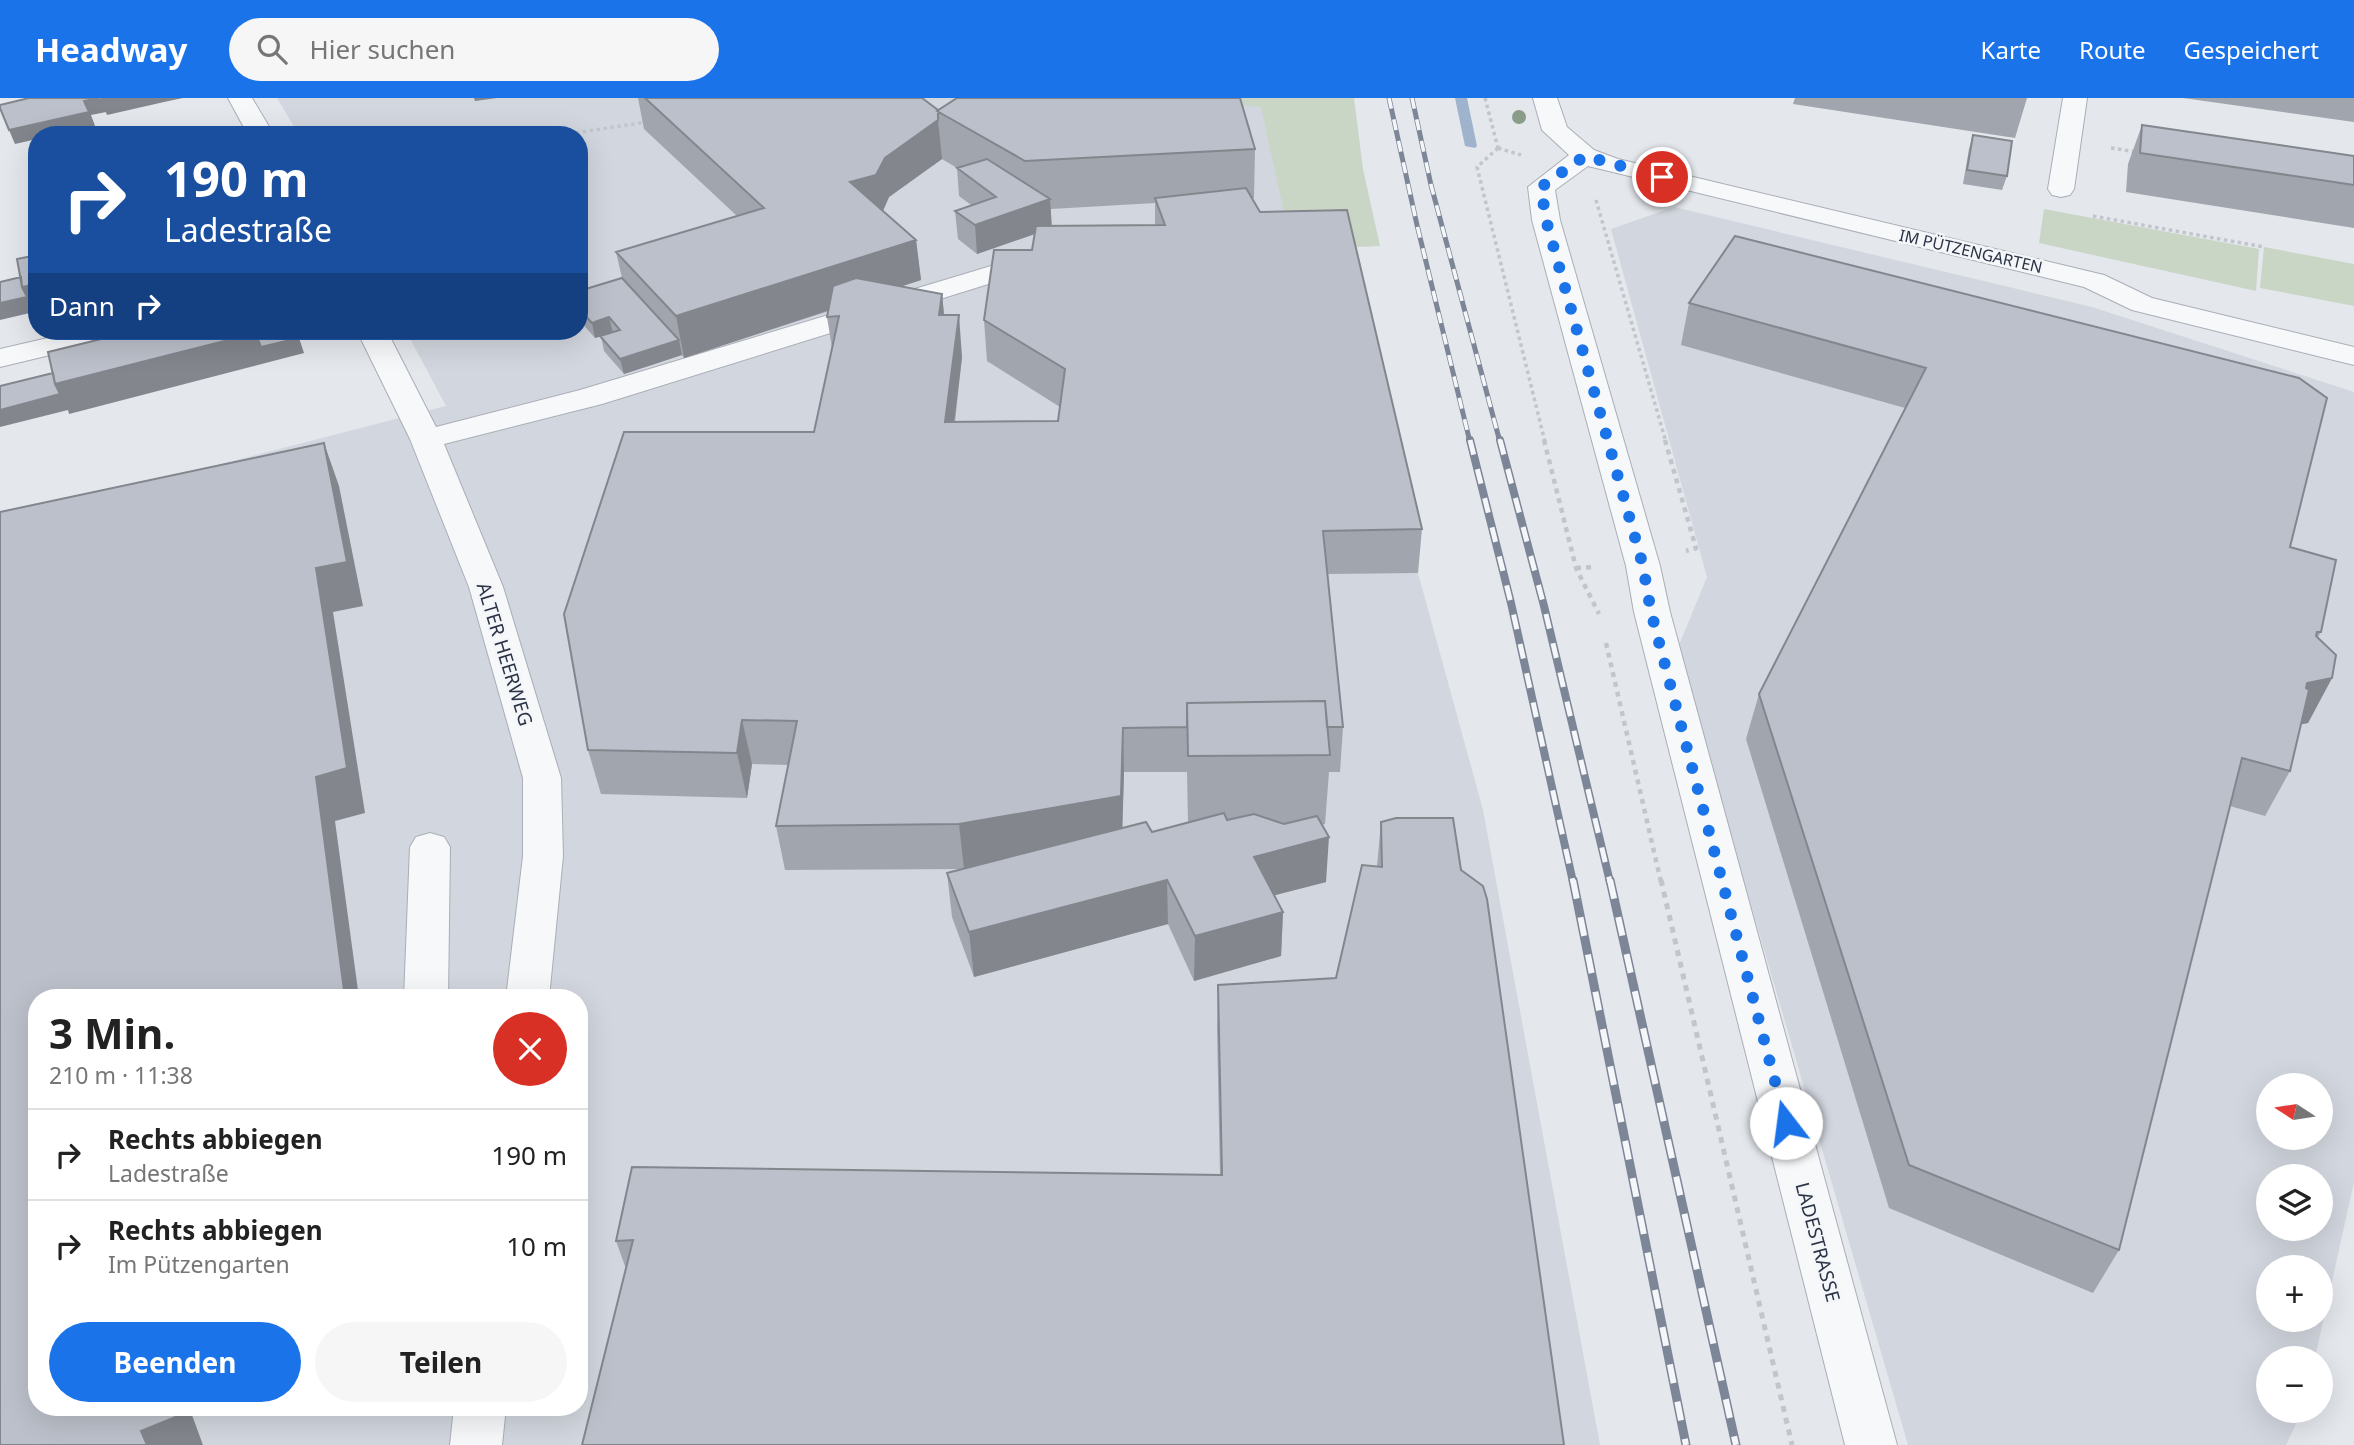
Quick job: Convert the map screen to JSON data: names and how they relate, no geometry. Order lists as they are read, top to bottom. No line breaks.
{"streets":{"street":["IM PÜTZENGARTEN","ALTER HEERWEG","LADESTRASSE"]},"crossings":[["IM PÜTZENGARTEN","LADESTRASSE"]],"north":"left","page":{"header":"Headway","search":"Hier suchen","nav":["Karte","Route","Gespeichert"],"turn":["190 m","Ladestraße"],"then":"Dann","heading":["3 Min.","210 m · 11:38"],"map_buttons":["+","−"],"list":[{"name":"Rechts abbiegen","note":"Ladestraße","value":"190 m"},{"name":"Rechts abbiegen","note":"Im Pützengarten","value":"10 m"}],"buttons":["Beenden","Teilen"]}}
